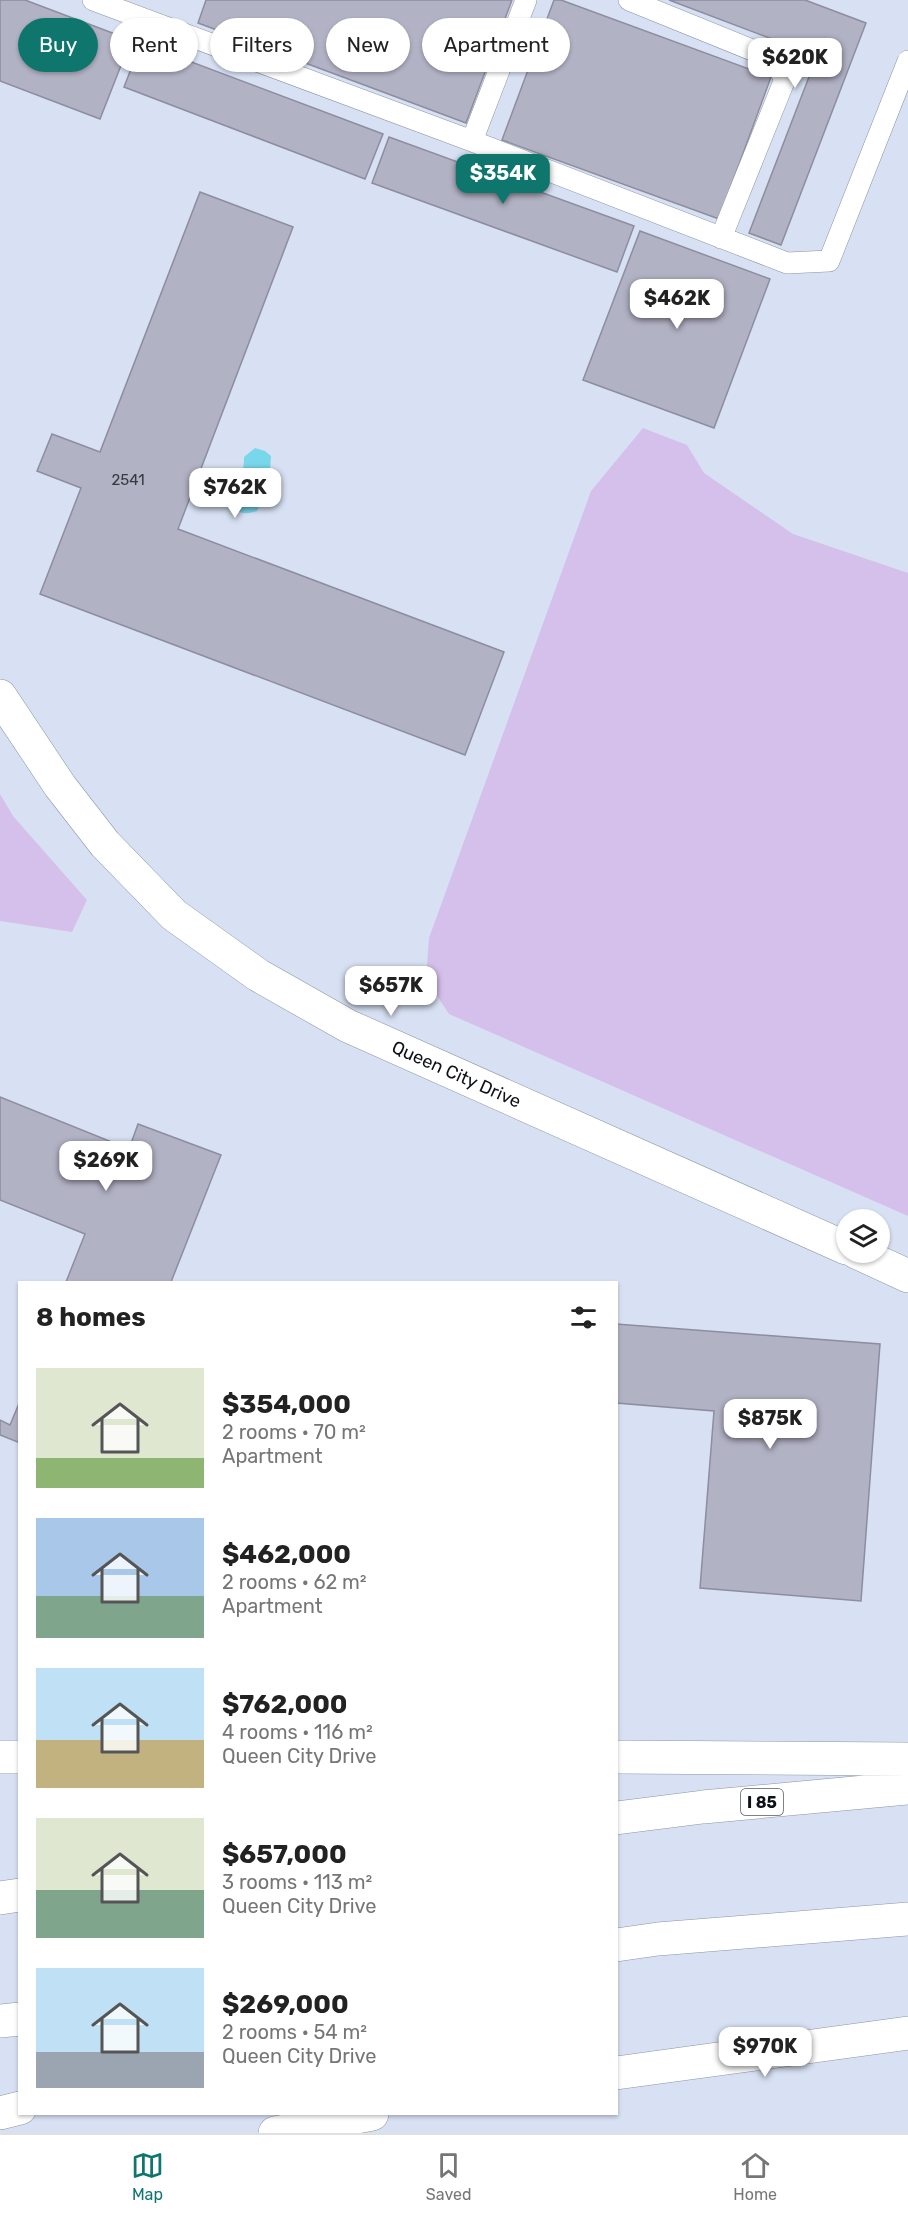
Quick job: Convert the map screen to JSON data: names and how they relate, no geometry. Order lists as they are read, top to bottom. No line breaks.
{"streets":{"main road":["Queen City Drive","I 85"]},"house_numbers":["2541"],"page":{"chip":["Buy","Rent","Filters","New","Apartment"],"price":["$620K","$354K","$462K","$762K","$657K","$269K","$875K","$970K"],"heading":"8 homes","list":[{"name":"$354,000","note":"2 rooms · 70 m² · Apartment"},{"name":"$462,000","note":"2 rooms · 62 m² · Apartment"},{"name":"$762,000","note":"4 rooms · 116 m² · Queen City Drive"},{"name":"$657,000","note":"3 rooms · 113 m² · Queen City Drive"},{"name":"$269,000","note":"2 rooms · 54 m² · Queen City Drive"}],"tabs":["Map","Saved","Home"]}}
